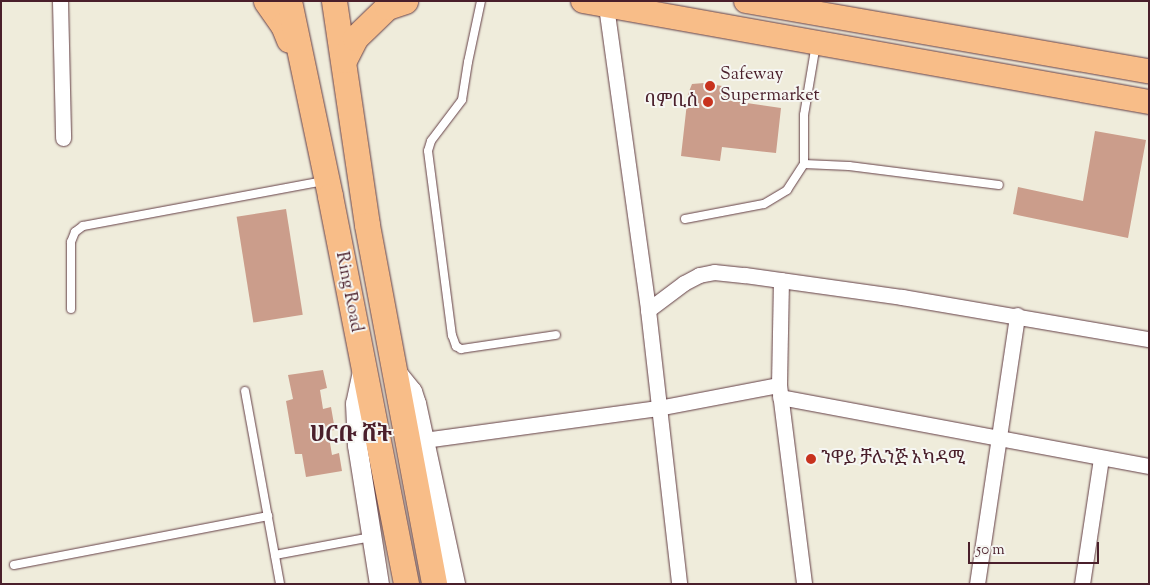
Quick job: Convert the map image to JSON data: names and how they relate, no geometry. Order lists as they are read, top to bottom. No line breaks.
{"streets":{"highway":["Ring Road"]},"districts":["ሀርቡ ሸት"],"places":["Safeway Supermarket","ባምቢስ","ንዋይ ቻሌንጅ አካዳሚ"],"scale_bar":"50 m"}
